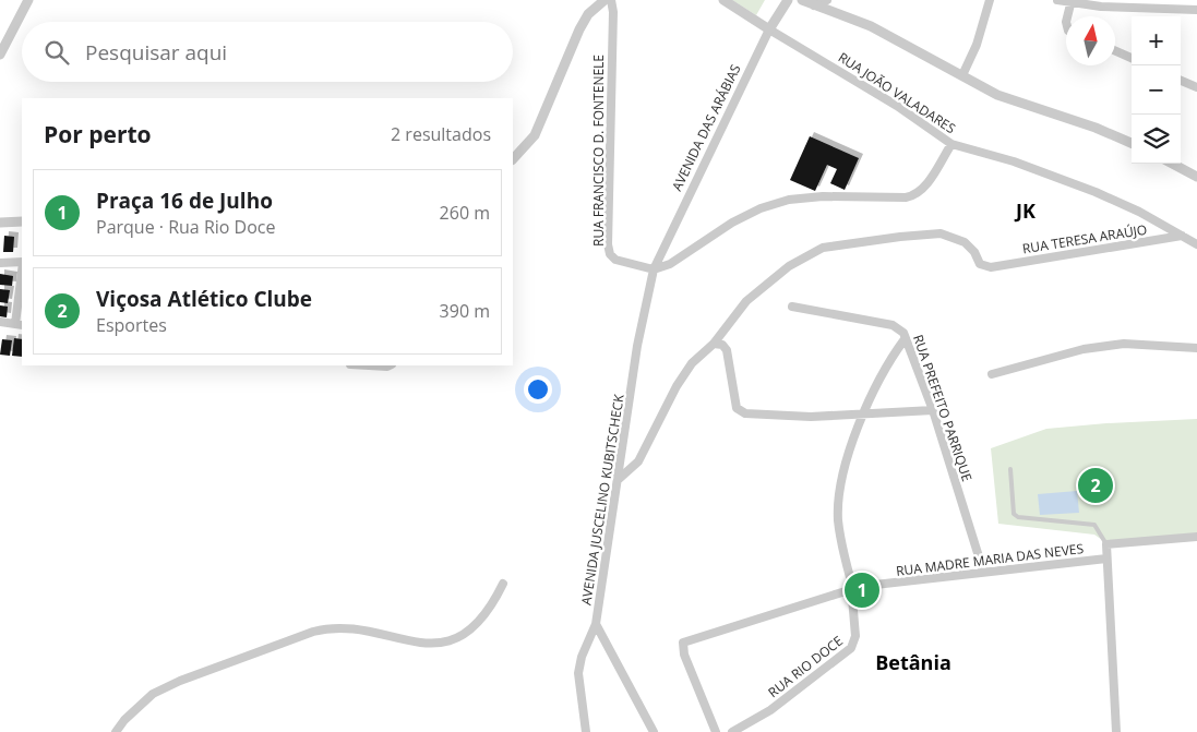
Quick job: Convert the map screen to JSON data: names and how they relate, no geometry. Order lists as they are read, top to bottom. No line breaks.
{"streets":{"street":["RUA JOÃO VALADARES","AVENIDA DAS ARÁBIAS","RUA FRANCISCO D. FONTENELE","RUA TERESA ARAÚJO","RUA PREFEITO PARRIQUE","AVENIDA JUSCELINO KUBITSCHECK","RUA MADRE MARIA DAS NEVES","RUA RIO DOCE"]},"crossings":[["RUA JOÃO VALADARES","AVENIDA DAS ARÁBIAS"],["RUA JOÃO VALADARES","RUA TERESA ARAÚJO"],["AVENIDA DAS ARÁBIAS","RUA FRANCISCO D. FONTENELE"],["AVENIDA DAS ARÁBIAS","AVENIDA JUSCELINO KUBITSCHECK"],["RUA FRANCISCO D. FONTENELE","AVENIDA JUSCELINO KUBITSCHECK"],["RUA PREFEITO PARRIQUE","RUA MADRE MARIA DAS NEVES"],["RUA PREFEITO PARRIQUE","RUA RIO DOCE"],["RUA MADRE MARIA DAS NEVES","RUA RIO DOCE"]],"districts":["JK","Betânia"],"north":"top","page":{"map_buttons":["+","−"],"search":"Pesquisar aqui","heading":["Por perto","2 resultados"],"list":[{"mark":"1","name":"Praça 16 de Julho","note":"Parque · Rua Rio Doce","value":"260 m"},{"mark":"2","name":"Viçosa Atlético Clube","note":"Esportes","value":"390 m"}],"pins":["2","1"]}}
